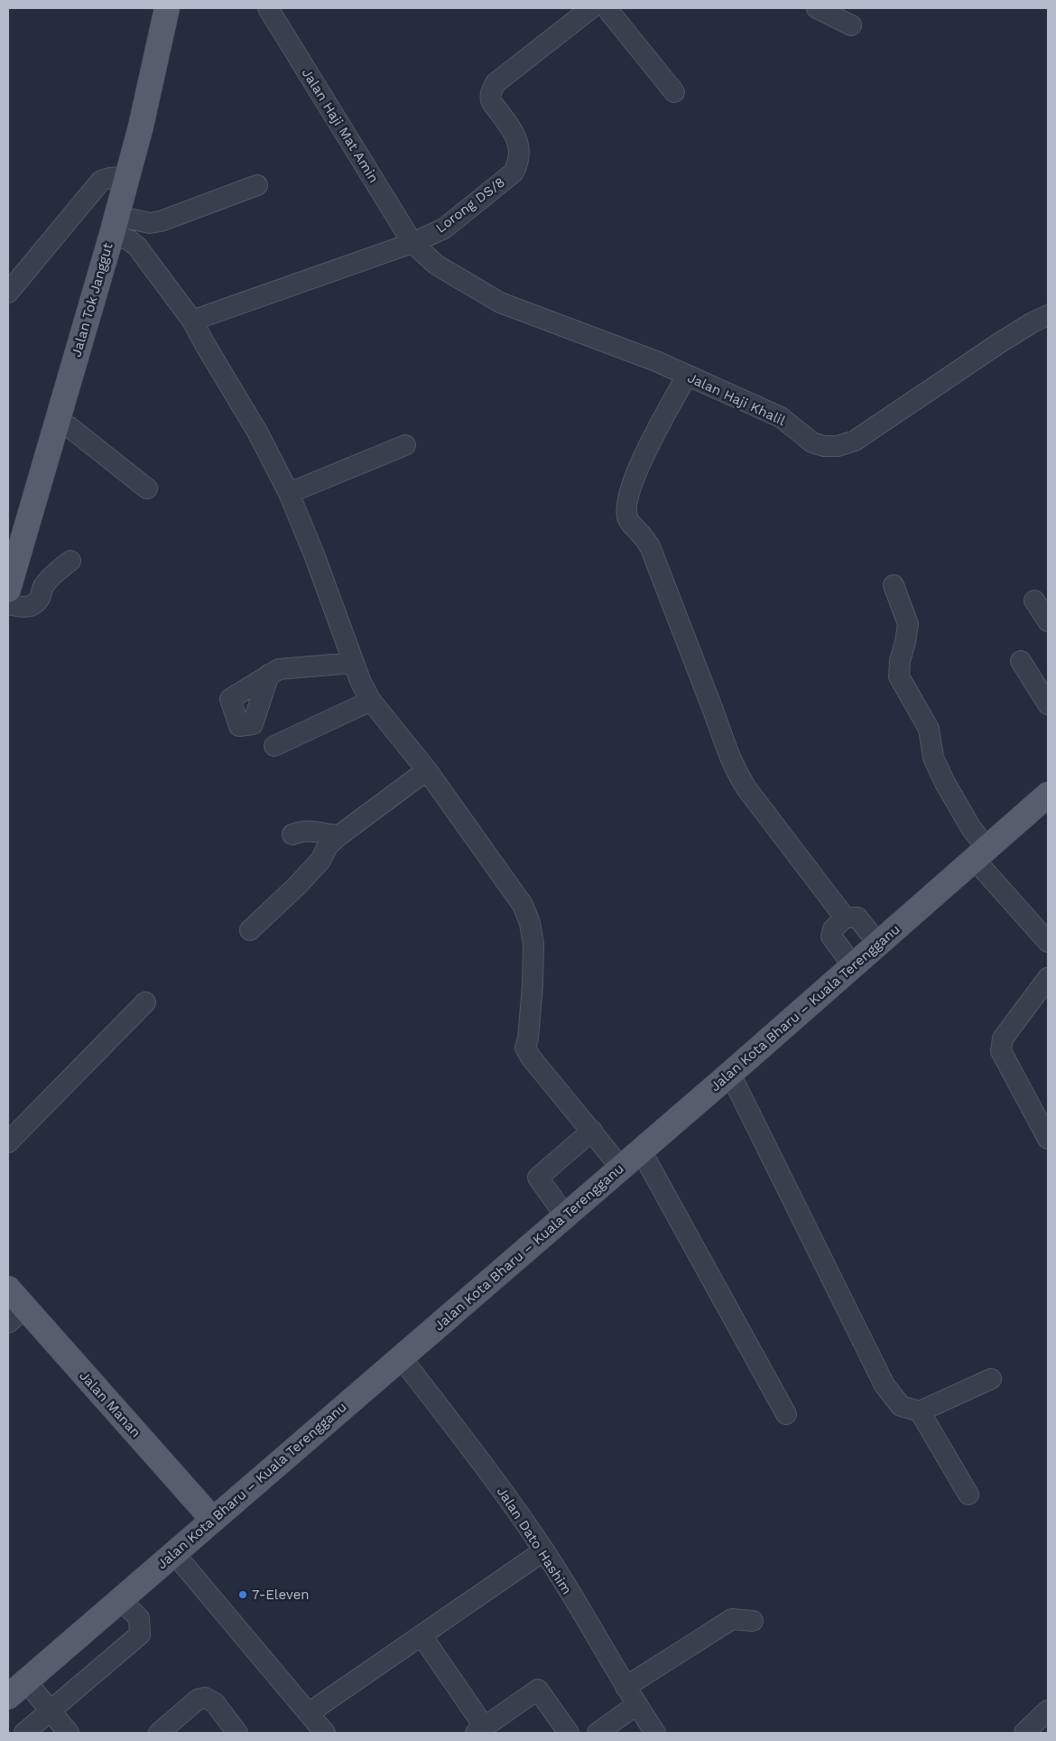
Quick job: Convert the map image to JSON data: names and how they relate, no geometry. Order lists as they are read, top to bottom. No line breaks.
{"streets":{"main road":["Jalan Tok Janggut","Jalan Kota Bharu – Kuala Terengganu","Jalan Manan"],"street":["Jalan Haji Mat Amin","Lorong DS/8","Jalan Haji Khalil","Jalan Dato Hashim"]},"crossings":[["Jalan Haji Mat Amin","Lorong DS/8"],["Jalan Haji Mat Amin","Jalan Haji Khalil"],["Lorong DS/8","Jalan Haji Khalil"],["Jalan Kota Bharu – Kuala Terengganu","Jalan Manan"],["Jalan Kota Bharu – Kuala Terengganu","Jalan Dato Hashim"]],"places":["7-Eleven"]}
